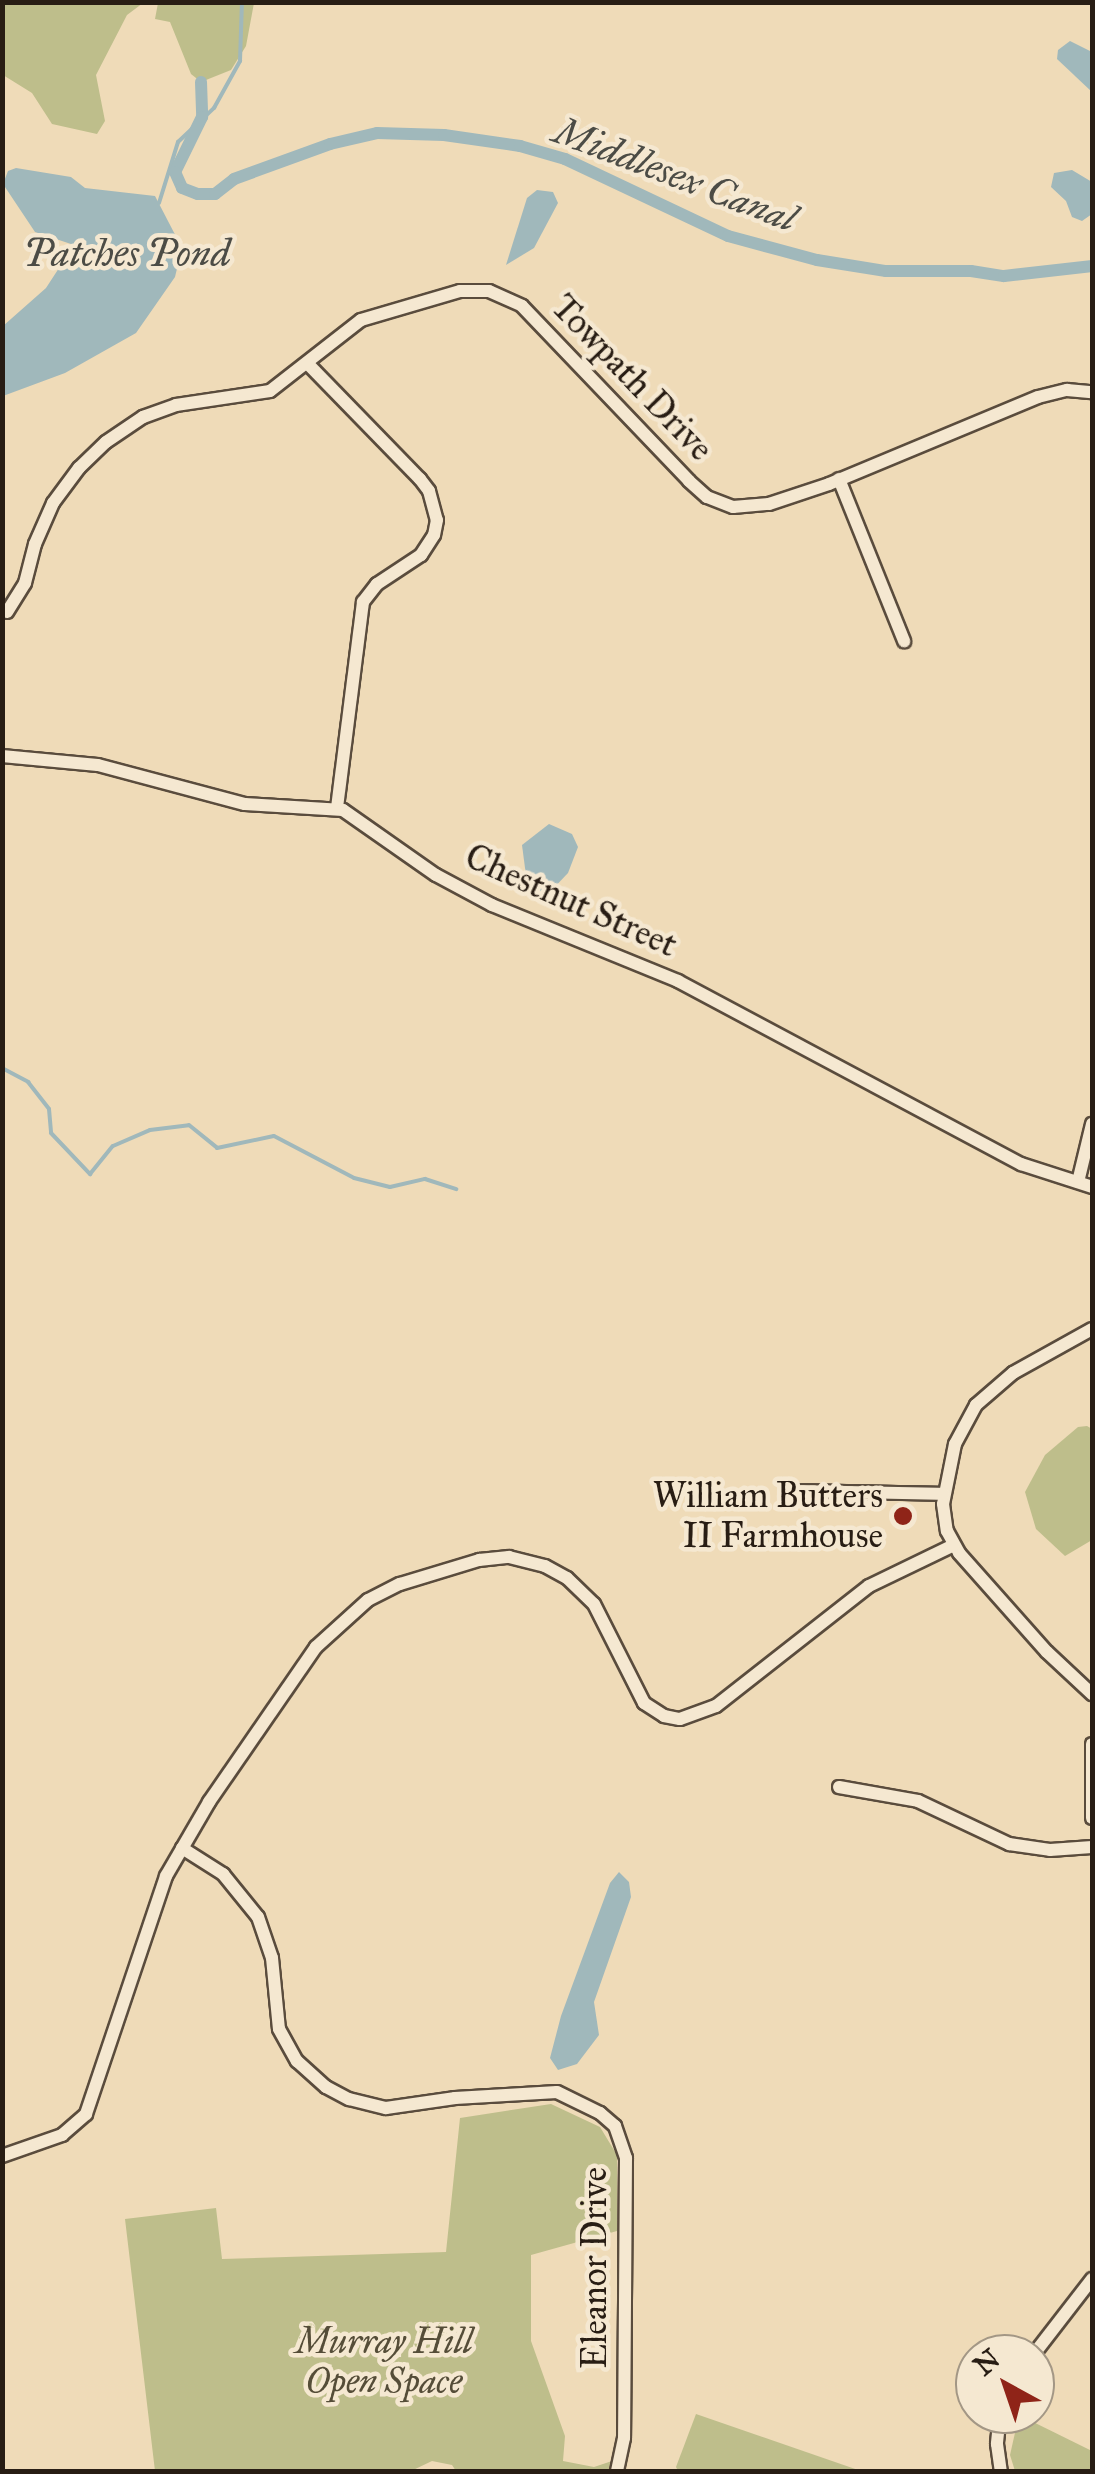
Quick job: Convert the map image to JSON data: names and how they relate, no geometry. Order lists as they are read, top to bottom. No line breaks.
{"streets":{"street":["Towpath Drive","Chestnut Street","Eleanor Drive"]},"water":["Middlesex Canal","Patches Pond"],"parks":["Murray Hill Open Space"],"places":["William Butters II Farmhouse"],"north":"top left"}
